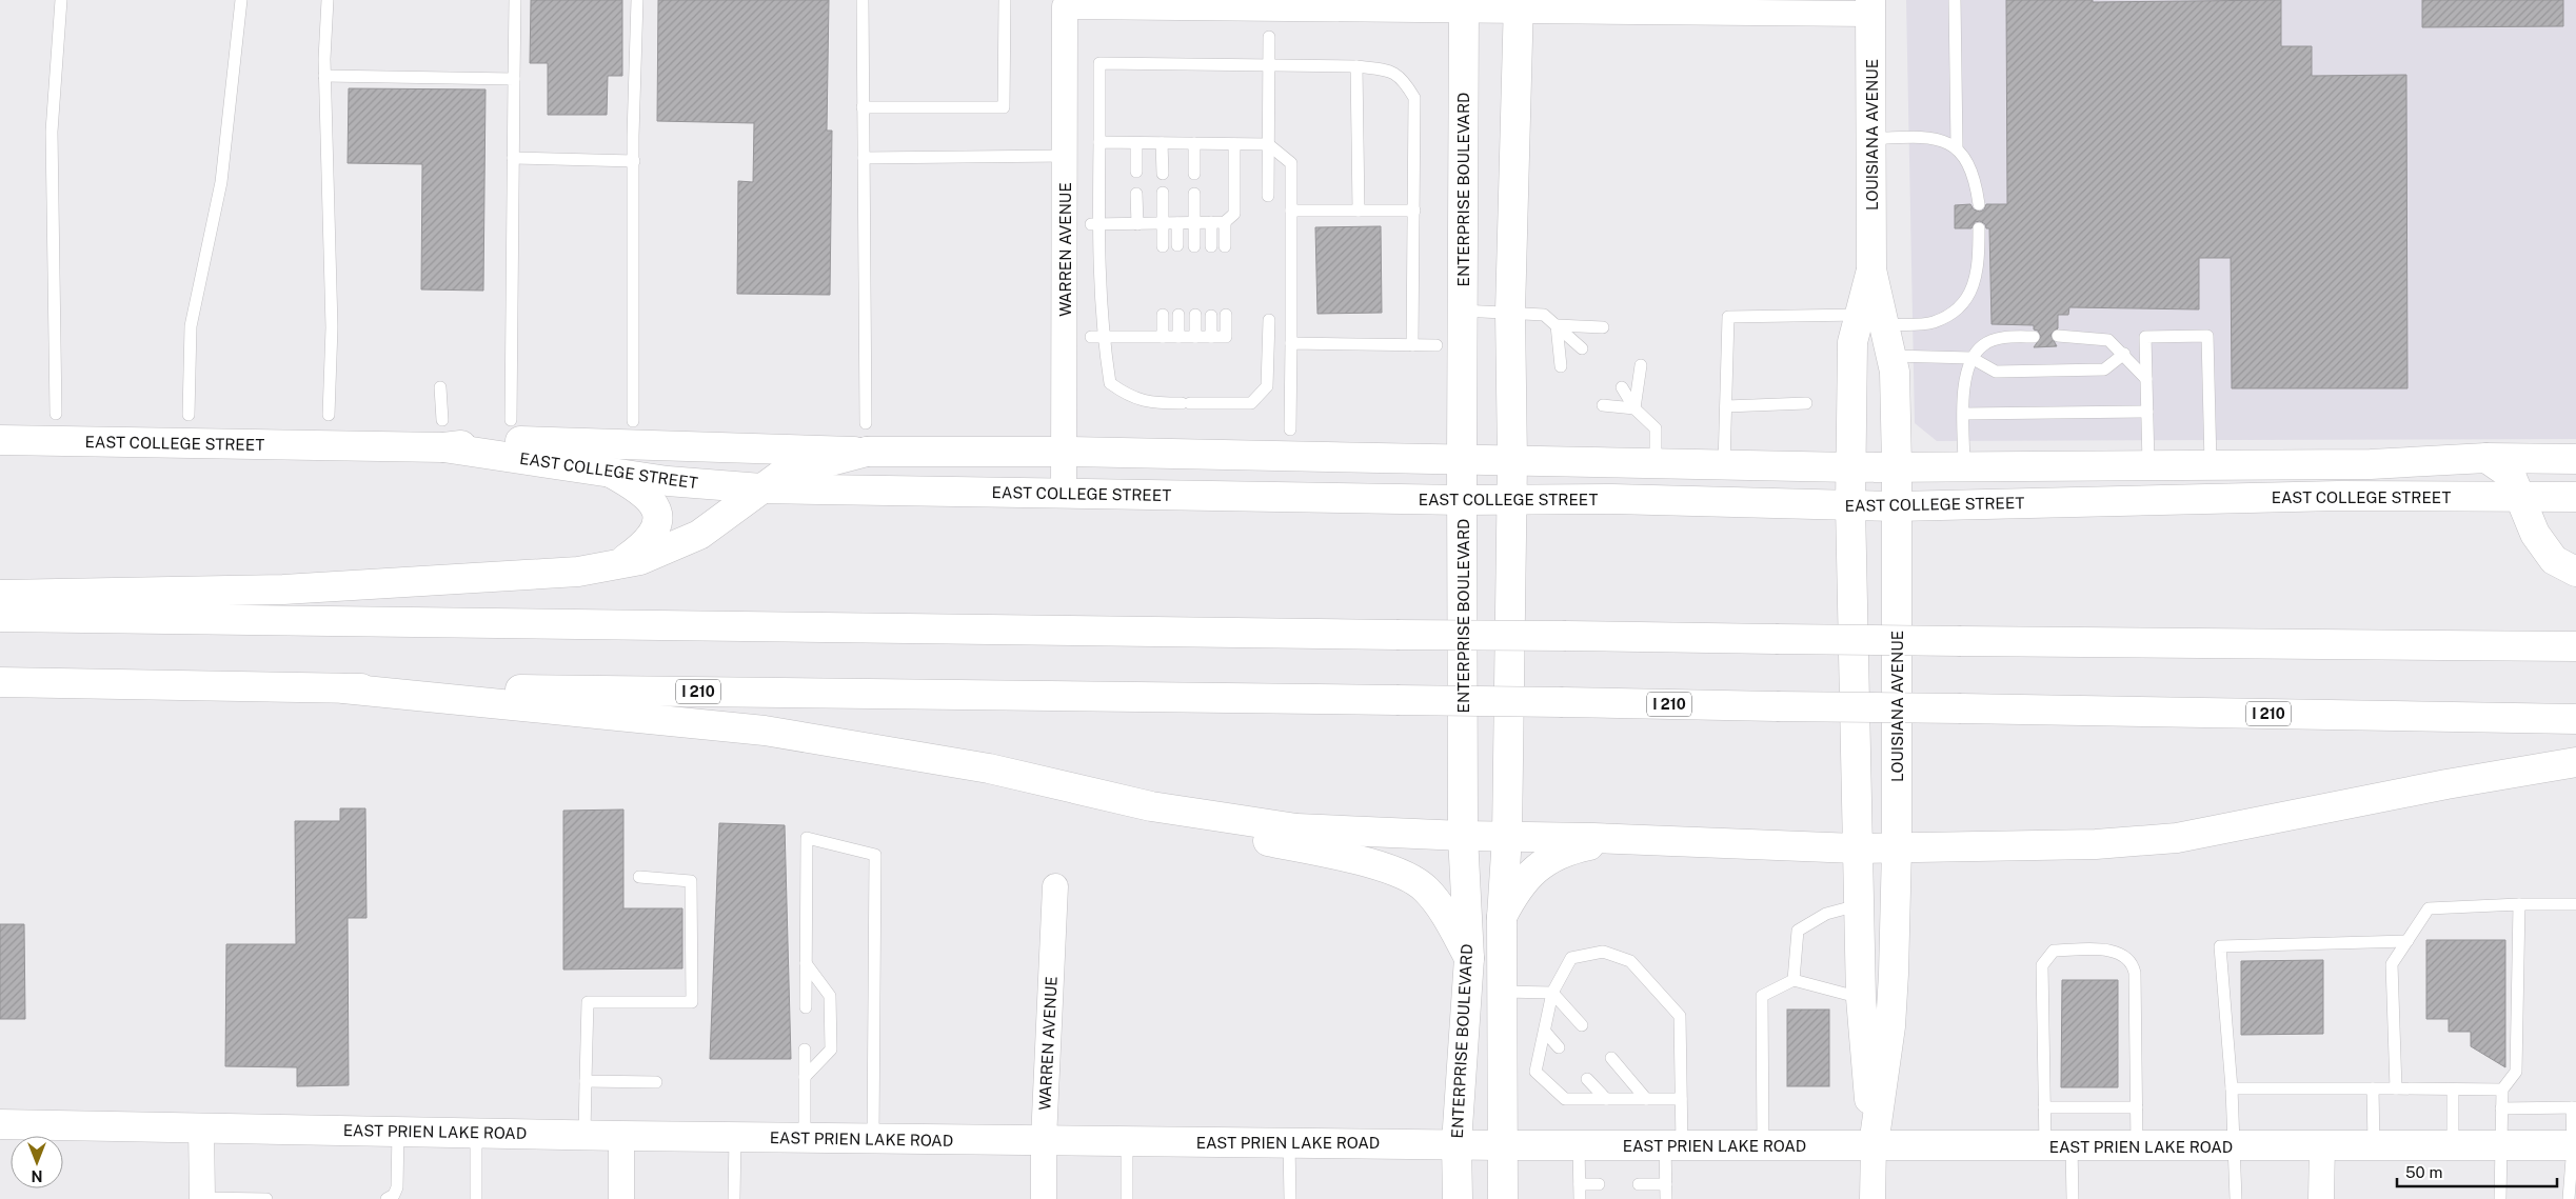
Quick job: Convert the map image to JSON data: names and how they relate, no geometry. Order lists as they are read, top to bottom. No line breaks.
{"streets":{"main road":["LOUISIANA AVENUE","ENTERPRISE BOULEVARD","EAST COLLEGE STREET","I 210","EAST PRIEN LAKE ROAD"],"street":["WARREN AVENUE"]},"crossings":[["LOUISIANA AVENUE","EAST COLLEGE STREET"],["LOUISIANA AVENUE","EAST PRIEN LAKE ROAD"],["ENTERPRISE BOULEVARD","WARREN AVENUE"],["ENTERPRISE BOULEVARD","EAST COLLEGE STREET"],["ENTERPRISE BOULEVARD","EAST PRIEN LAKE ROAD"],["WARREN AVENUE","EAST COLLEGE STREET"],["WARREN AVENUE","EAST PRIEN LAKE ROAD"]],"scale_bar":"50 m","north":"bottom"}
